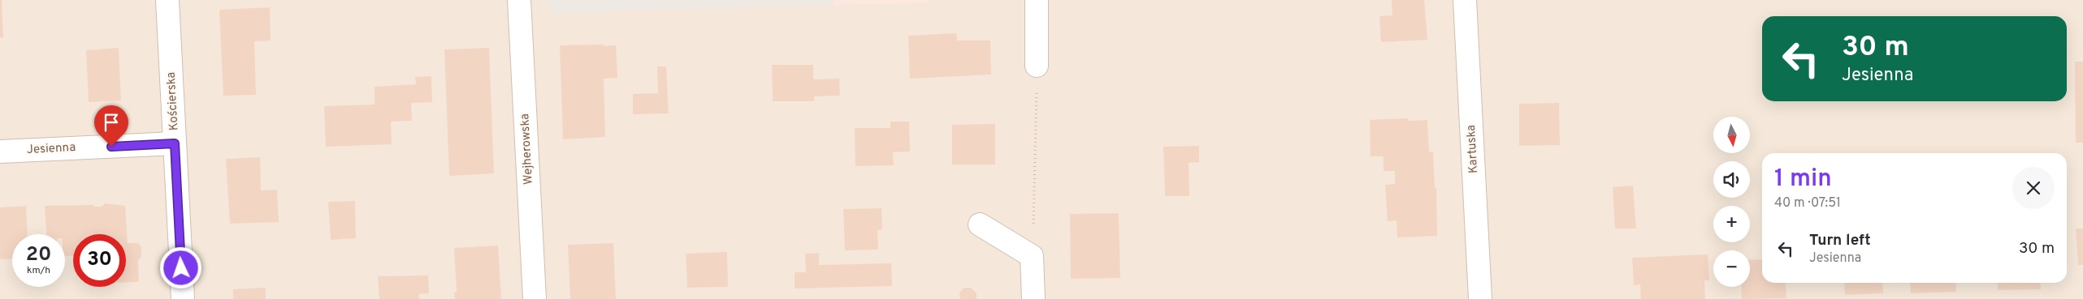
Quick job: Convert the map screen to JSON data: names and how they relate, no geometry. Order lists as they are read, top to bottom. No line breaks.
{"streets":{"street":["Kościerska","Jesienna","Wejherowska","Kartuska"]},"crossings":[["Kościerska","Jesienna"]],"north":"bottom","page":{"turn":["30 m","Jesienna"],"map_buttons":["+","−"],"heading":["1 min","40 m · 07:51"],"list":[{"name":"Turn left","note":"Jesienna","value":"30 m"}],"speed":"20 km/h","limit":"30"}}
